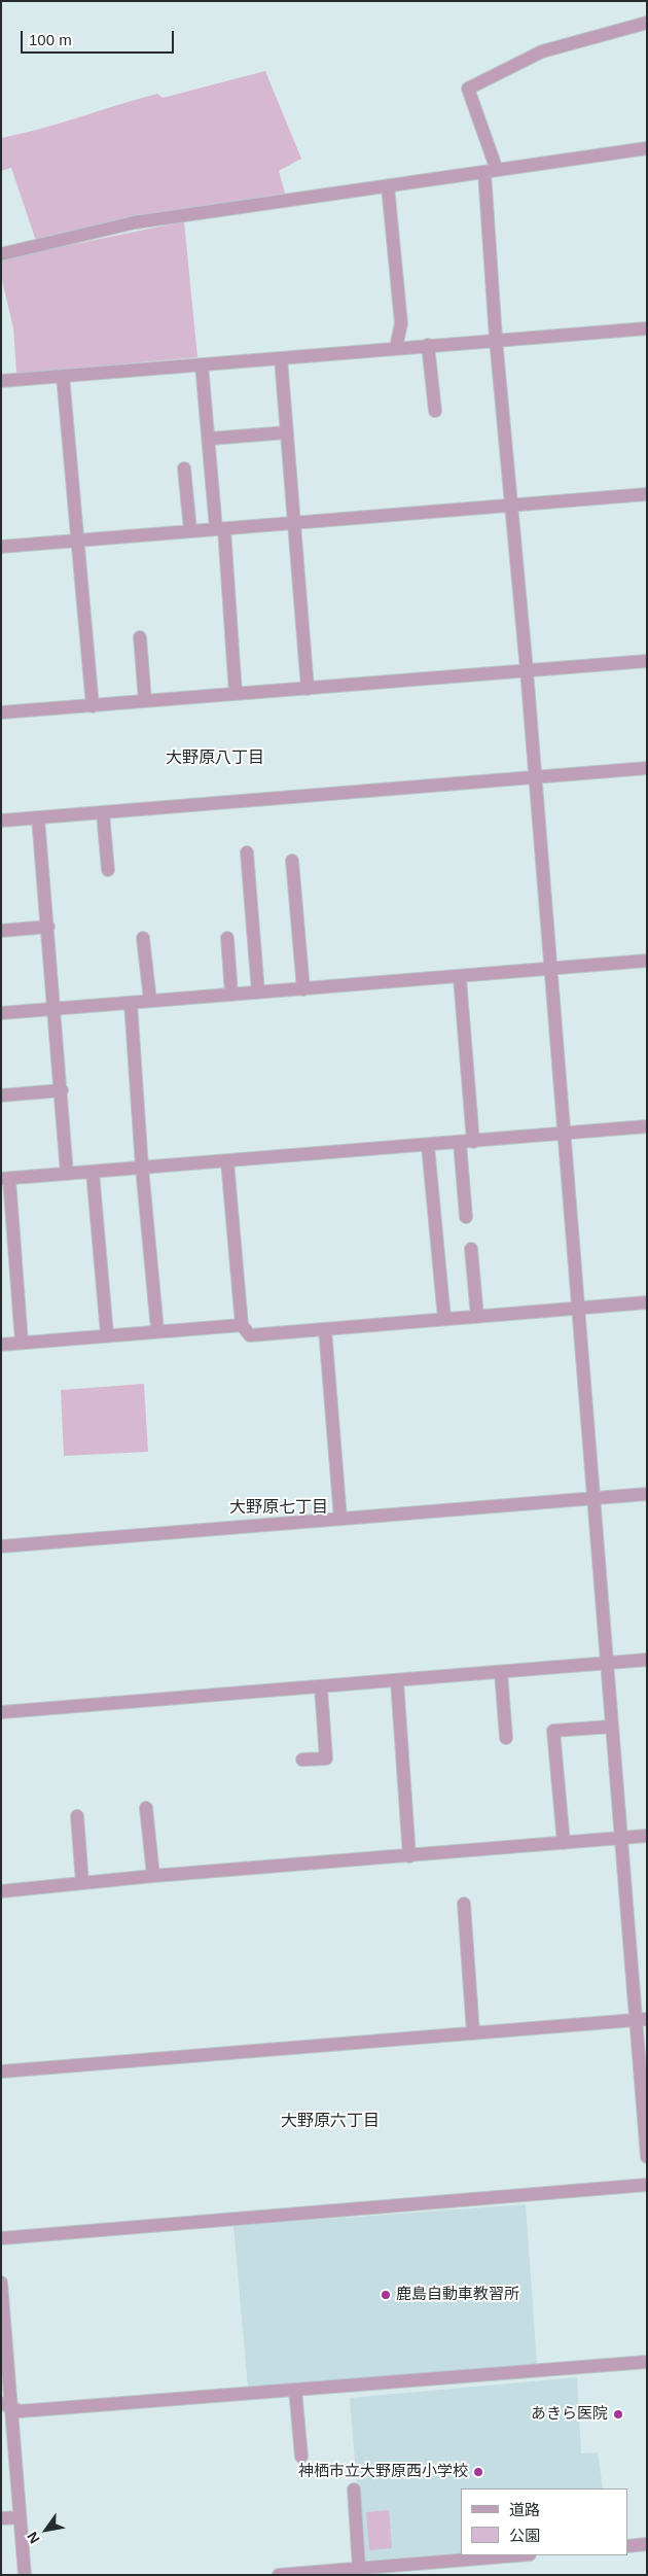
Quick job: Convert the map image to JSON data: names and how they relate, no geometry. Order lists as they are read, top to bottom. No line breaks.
{"districts":["大野原八丁目","大野原七丁目","大野原六丁目"],"places":["鹿島自動車教習所","あきら医院","神栖市立大野原西小学校"],"legend":["道路","公園"],"scale_bar":"100 m","north":"bottom left"}
